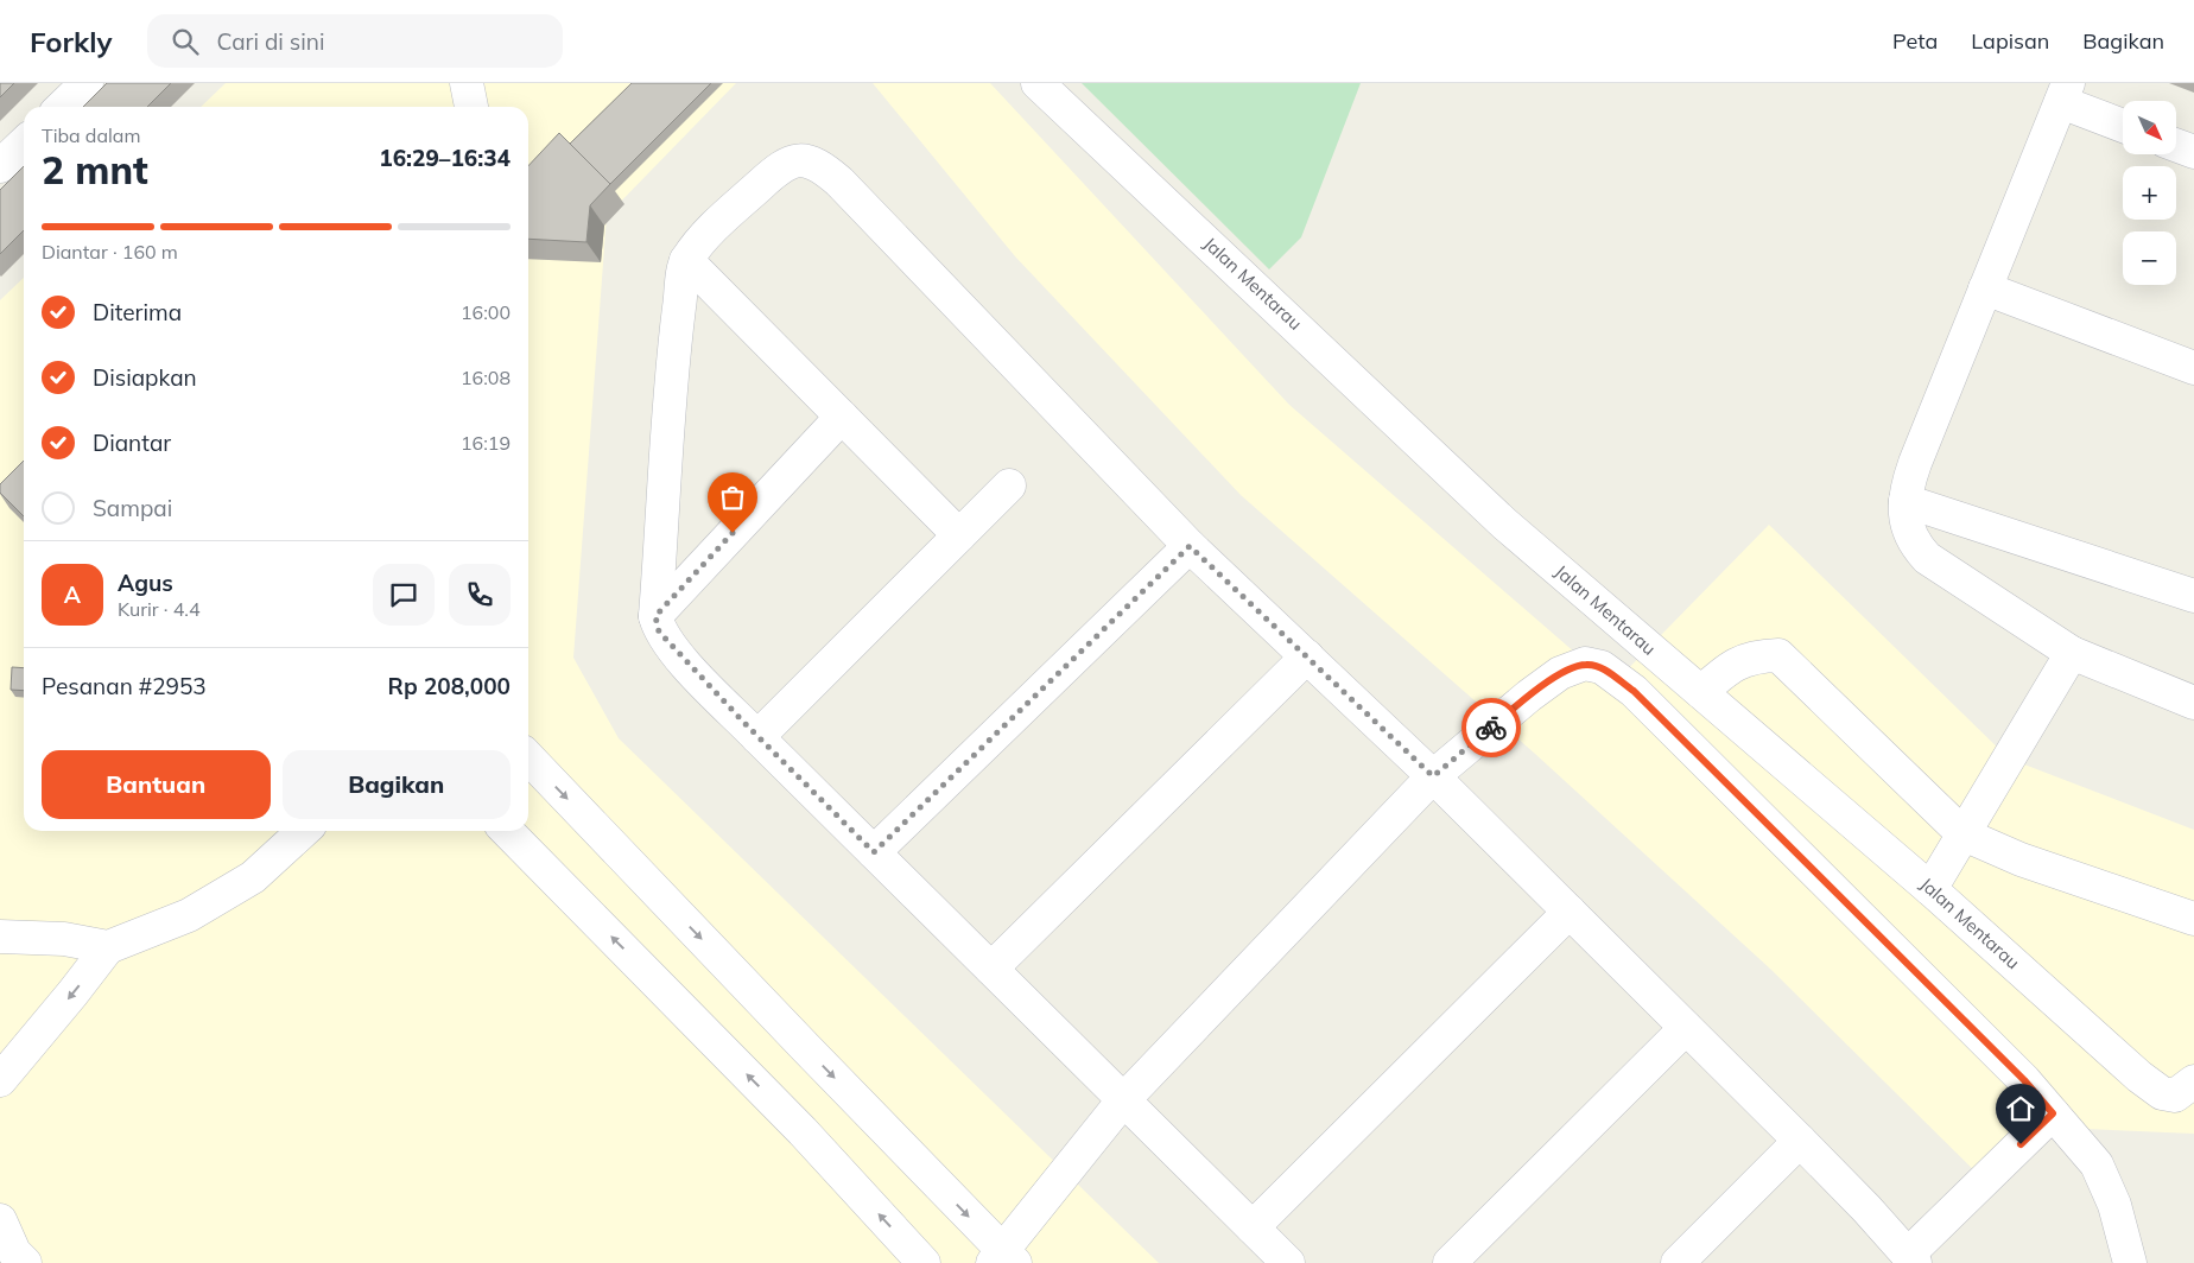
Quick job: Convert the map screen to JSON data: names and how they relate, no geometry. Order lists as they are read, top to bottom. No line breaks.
{"streets":{"street":["Jalan Mentarau"]},"north":"bottom right","page":{"header":"Forkly","search":"Cari di sini","nav":["Peta","Lapisan","Bagikan"],"map_buttons":["+","−"],"heading":["2 mnt","Tiba dalam","16:29–16:34"],"panel":["Agus","Kurir · 4.4","Pesanan #2953","Rp 208,000"],"bar":"Diantar · 160 m","list":[["Diterima","16:00"],["Disiapkan","16:08"],["Diantar","16:19"],"Sampai"],"round":"A","buttons":["Bantuan","Bagikan"]}}
